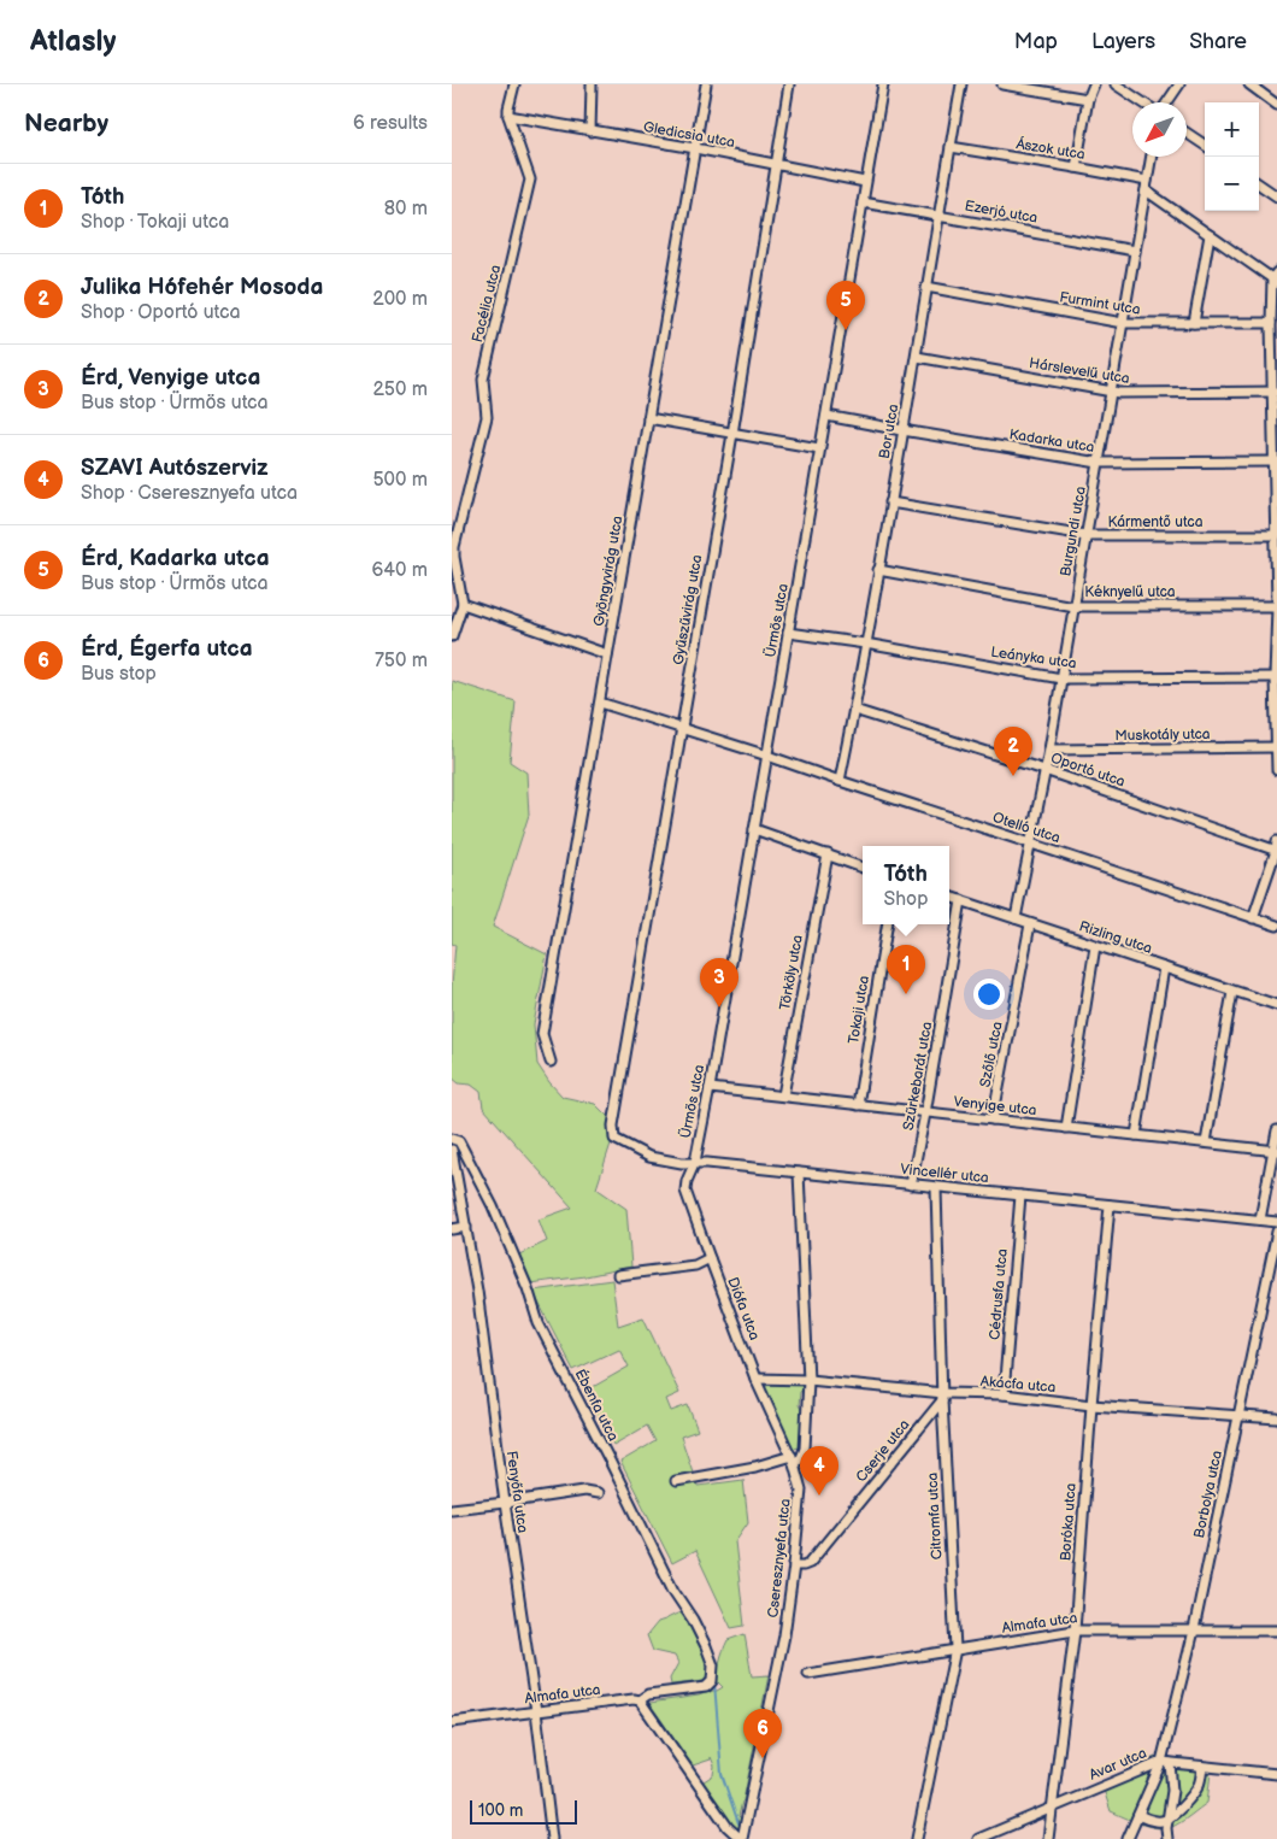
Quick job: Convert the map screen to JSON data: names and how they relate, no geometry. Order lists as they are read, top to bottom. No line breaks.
{"streets":{"street":["Gledicsia utca","Ászok utca","Ezerjó utca","Facélia utca","Furmint utca","Hárslevelű utca","Bor utca","Kadarka utca","Kármentő utca","Burgundi utca","Gyöngyvirág utca","Kéknyelű utca","Gyűszűvirág utca","Ürmös utca","Leányka utca","Muskotály utca","Oportó utca","Otelló utca","Rizling utca","Törköly utca","Tokaji utca","Szőlő utca","Szürkebarát utca","Venyige utca","Vincellér utca","Cédrusfa utca","Diófa utca","Akácfa utca","Ébenfa utca","Cserje utca","Fenyőfa utca","Borbolya utca","Citromfa utca","Boróka utca","Cseresznyefa utca","Almafa utca","Avar utca"]},"crossings":[["Gledicsia utca","Facélia utca"],["Gledicsia utca","Gyöngyvirág utca"],["Gledicsia utca","Gyűszűvirág utca"],["Gledicsia utca","Ürmös utca"],["Ászok utca","Bor utca"],["Ászok utca","Burgundi utca"],["Ezerjó utca","Bor utca"],["Ezerjó utca","Burgundi utca"],["Ezerjó utca","Ürmös utca"],["Furmint utca","Bor utca"],["Furmint utca","Burgundi utca"],["Hárslevelű utca","Bor utca"],["Hárslevelű utca","Burgundi utca"],["Bor utca","Kadarka utca"],["Bor utca","Kármentő utca"],["Bor utca","Kéknyelű utca"],["Bor utca","Leányka utca"],["Bor utca","Oportó utca"],["Bor utca","Otelló utca"],["Kadarka utca","Burgundi utca"],["Kadarka utca","Ürmös utca"],["Kármentő utca","Burgundi utca"],["Burgundi utca","Kéknyelű utca"],["Burgundi utca","Leányka utca"],["Burgundi utca","Muskotály utca"],["Burgundi utca","Oportó utca"],["Burgundi utca","Otelló utca"],["Burgundi utca","Rizling utca"],["Gyöngyvirág utca","Otelló utca"],["Gyűszűvirág utca","Otelló utca"],["Gyűszűvirág utca","Vincellér utca"],["Ürmös utca","Leányka utca"],["Ürmös utca","Otelló utca"],["Ürmös utca","Venyige utca"],["Ürmös utca","Vincellér utca"],["Ürmös utca","Diófa utca"],["Rizling utca","Szőlő utca"],["Rizling utca","Szürkebarát utca"],["Törköly utca","Venyige utca"],["Tokaji utca","Venyige utca"],["Szőlő utca","Venyige utca"],["Szürkebarát utca","Venyige utca"],["Szürkebarát utca","Vincellér utca"],["Vincellér utca","Cédrusfa utca"],["Vincellér utca","Diófa utca"],["Vincellér utca","Citromfa utca"],["Vincellér utca","Boróka utca"],["Cédrusfa utca","Akácfa utca"],["Diófa utca","Akácfa utca"],["Diófa utca","Cseresznyefa utca"],["Akácfa utca","Cserje utca"],["Akácfa utca","Borbolya utca"],["Akácfa utca","Citromfa utca"],["Akácfa utca","Boróka utca"],["Ébenfa utca","Almafa utca"],["Cserje utca","Citromfa utca"],["Cserje utca","Cseresznyefa utca"],["Fenyőfa utca","Almafa utca"],["Borbolya utca","Almafa utca"],["Borbolya utca","Avar utca"],["Citromfa utca","Almafa utca"],["Boróka utca","Almafa utca"],["Boróka utca","Avar utca"]],"scale_bar":"100 m","north":"bottom left","page":{"header":"Atlasly","nav":["Map","Layers","Share"],"heading":["Nearby","6 results"],"map_buttons":["+","−"],"list":[{"mark":"1","name":"Tóth","note":"Shop · Tokaji utca","value":"80 m"},{"mark":"2","name":"Julika Hófehér Mosoda","note":"Shop · Oportó utca","value":"200 m"},{"mark":"3","name":"Érd, Venyige utca","note":"Bus stop · Ürmös utca","value":"250 m"},{"mark":"4","name":"SZAVI Autószerviz","note":"Shop · Cseresznyefa utca","value":"500 m"},{"mark":"5","name":"Érd, Kadarka utca","note":"Bus stop · Ürmös utca","value":"640 m"},{"mark":"6","name":"Érd, Égerfa utca","note":"Bus stop","value":"750 m"}],"pins":["5","2","1","3","4","6"],"popup":["Tóth","Shop"],"scale":"100 m"}}
